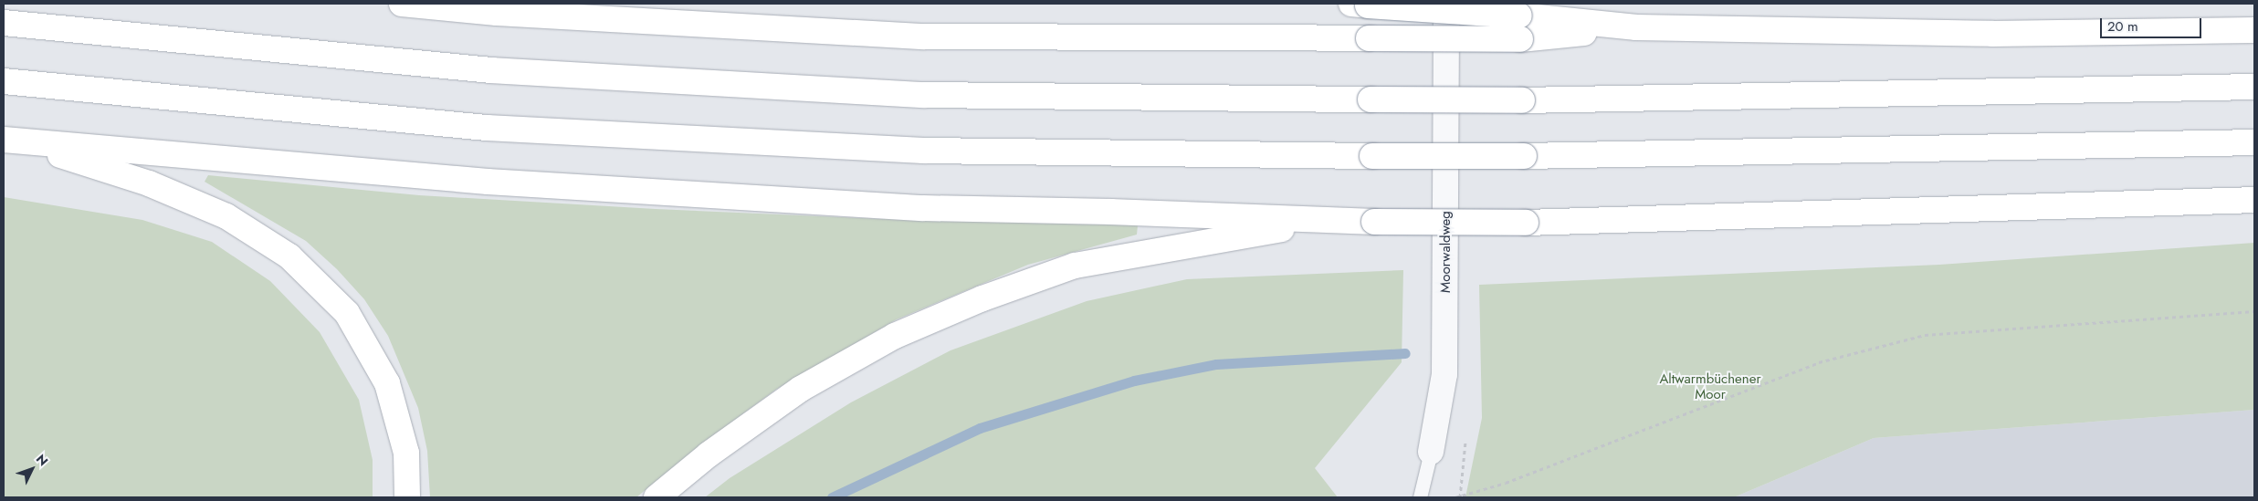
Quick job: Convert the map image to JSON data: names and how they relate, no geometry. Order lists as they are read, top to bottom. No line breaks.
{"streets":{"street":["Moorwaldweg"]},"parks":["Altwarmbüchener Moor"],"scale_bar":"20 m","north":"top right"}
